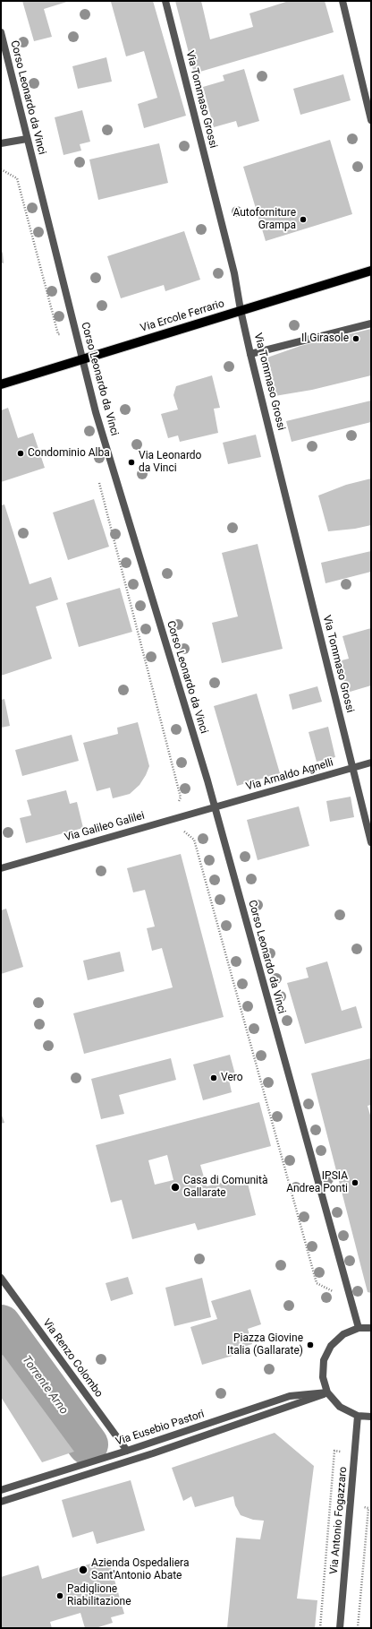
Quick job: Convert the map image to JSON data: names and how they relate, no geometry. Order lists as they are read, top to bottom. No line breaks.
{"streets":{"main road":["Via Ercole Ferrario"],"street":["Corso Leonardo da Vinci","Via Tommaso Grossi","Via Arnaldo Agnelli","Via Galileo Galilei","Via Renzo Colombo","Via Eusebio Pastori","Via Antonio Fogazzaro"]},"crossings":[["Corso Leonardo da Vinci","Via Ercole Ferrario"],["Corso Leonardo da Vinci","Via Arnaldo Agnelli"],["Corso Leonardo da Vinci","Via Galileo Galilei"],["Via Tommaso Grossi","Via Ercole Ferrario"],["Via Tommaso Grossi","Via Arnaldo Agnelli"],["Via Arnaldo Agnelli","Via Galileo Galilei"],["Via Renzo Colombo","Via Eusebio Pastori"]],"water":["Torrente Arno"],"places":["Autoforniture Grampa","Il Girasole","Condominio Alba","Via Leonardo da Vinci","Vero","IPSIA Andrea Ponti","Casa di Comunità Gallarate","Piazza Giovine Italia (Gallarate)","Azienda Ospedaliera Sant'Antonio Abate","Padiglione Riabilitazione"]}
